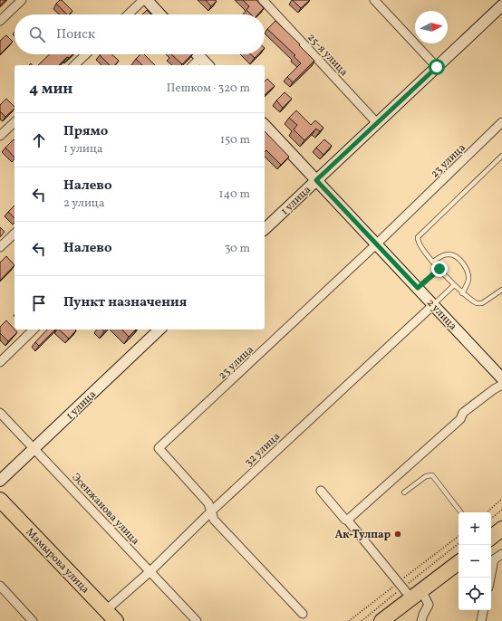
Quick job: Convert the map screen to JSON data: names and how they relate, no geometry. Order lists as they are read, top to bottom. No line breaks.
{"streets":{"highway":["Мамырова улица"],"street":["25-я улица","23 улица","1 улица","2 улица","32 улица","Эсенжанова улица"]},"crossings":[["25-я улица","1 улица"],["23 улица","2 улица"],["23 улица","32 улица"],["1 улица","2 улица"],["1 улица","Эсенжанова улица"],["2 улица","32 улица"],["32 улица","Эсенжанова улица"],["32 улица","Мамырова улица"]],"places":["Ак-Тулпар"],"north":"right","page":{"search":"Поиск","heading":["4 мин","Пешком · 320 m"],"list":[["Прямо","1 улица","150 m"],["Налево","2 улица","140 m"],["Налево","30 m"],"Пункт назначения"],"map_buttons":["+","−"]}}
